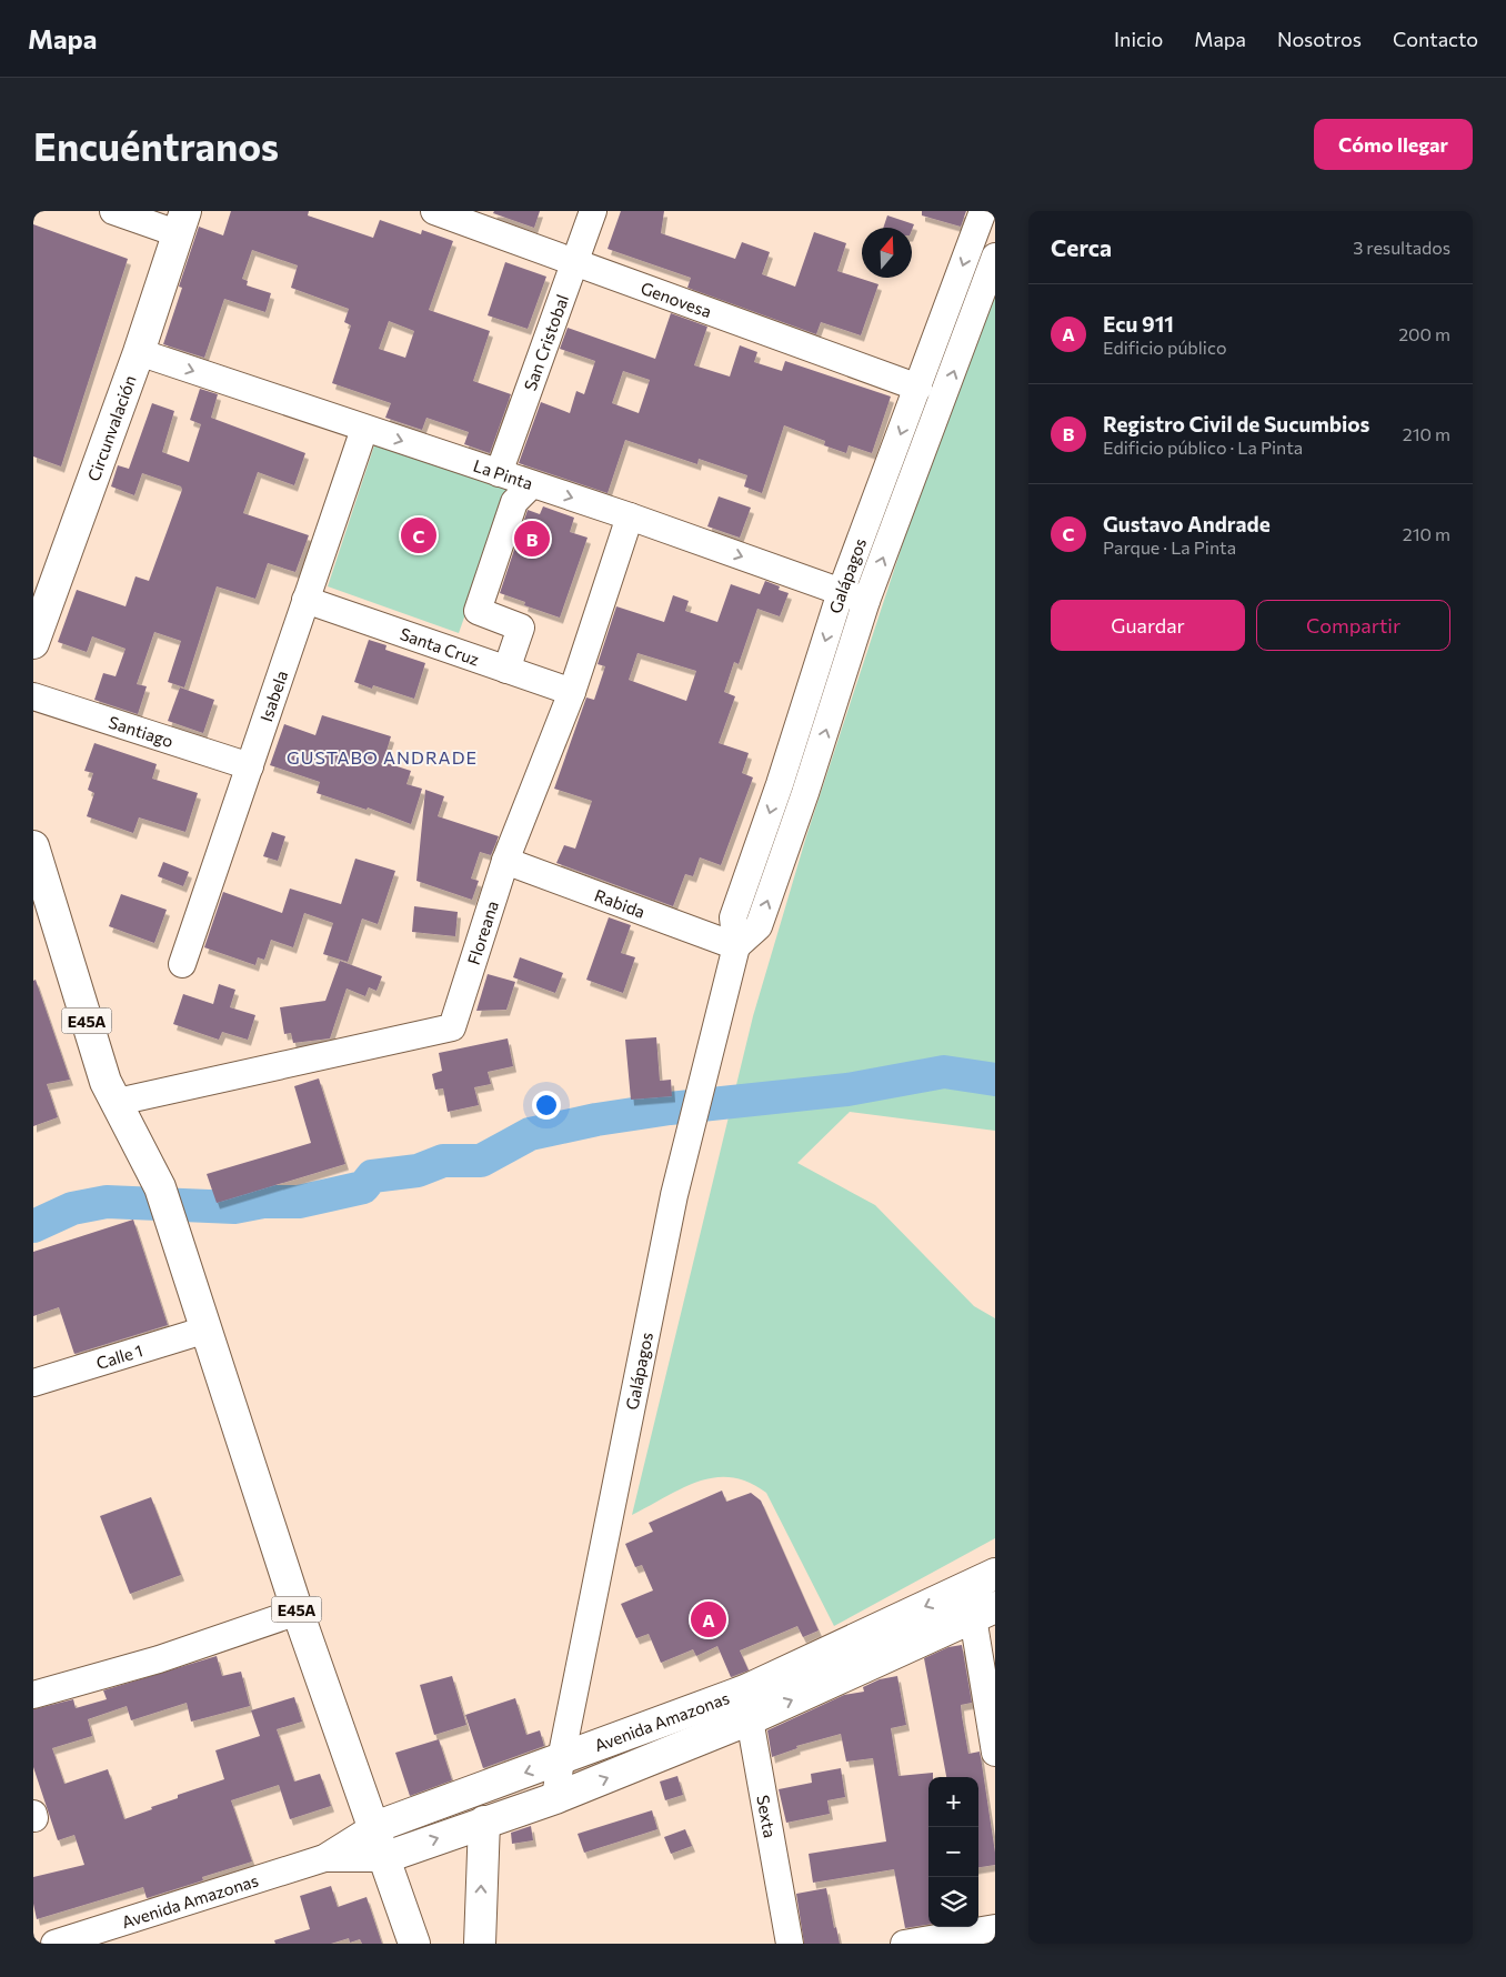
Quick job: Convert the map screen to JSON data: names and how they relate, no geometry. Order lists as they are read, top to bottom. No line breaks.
{"streets":{"main road":["Circunvalación","E45A","Avenida Amazonas"],"street":["Genovesa","San Cristobal","La Pinta","Galápagos","Santa Cruz","Isabela","Santiago","Rabida","Floreana","Calle 1","Sexta"]},"crossings":[["Genovesa","San Cristobal"],["Genovesa","Galápagos"],["San Cristobal","La Pinta"],["Circunvalación","La Pinta"],["La Pinta","Galápagos"],["La Pinta","Isabela"],["La Pinta","Floreana"],["Galápagos","Rabida"],["Galápagos","Avenida Amazonas"],["Santa Cruz","Isabela"],["Santa Cruz","Floreana"],["Isabela","Santiago"],["Rabida","Floreana"],["Floreana","E45A"],["E45A","Calle 1"],["E45A","Avenida Amazonas"],["Avenida Amazonas","Sexta"]],"one_way":["La Pinta"],"districts":["GUSTABO ANDRADE"],"north":"top","page":{"header":"Mapa","nav":["Inicio","Mapa","Nosotros","Contacto"],"buttons":["Cómo llegar",["Guardar","Compartir"]],"title":"Encuéntranos","heading":["Cerca","3 resultados"],"list":[{"mark":"A","name":"Ecu 911","note":"Edificio público","value":"200 m"},{"mark":"B","name":"Registro Civil de Sucumbios","note":"Edificio público · La Pinta","value":"210 m"},{"mark":"C","name":"Gustavo Andrade","note":"Parque · La Pinta","value":"210 m"}],"pins":["C","B","A"],"map_buttons":["+","−"]}}
